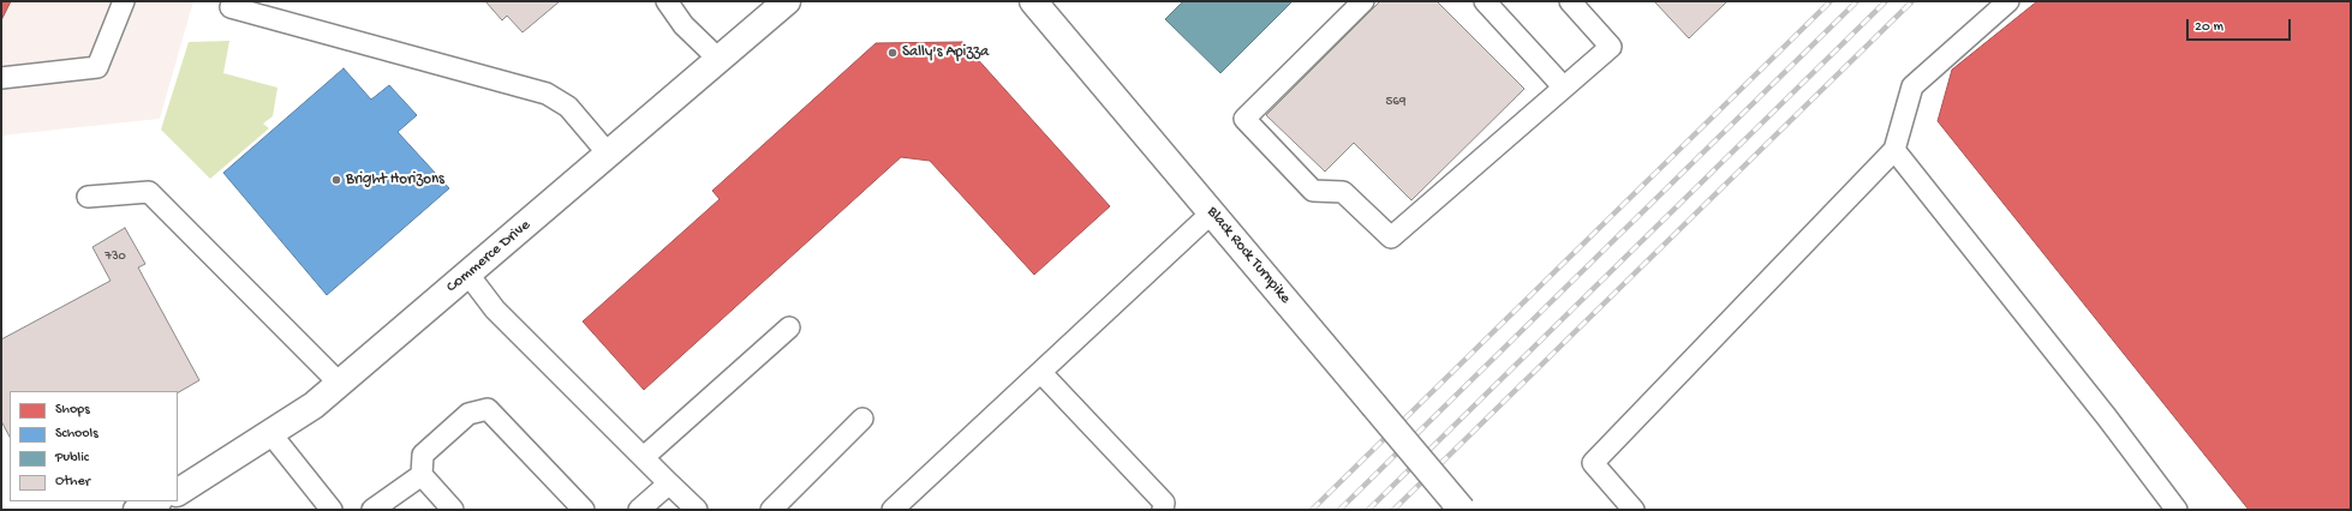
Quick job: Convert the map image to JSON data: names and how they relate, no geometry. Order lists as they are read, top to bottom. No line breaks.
{"streets":{"main road":["Black Rock Turnpike","Commerce Drive"]},"places":["Sally's Apizza","Bright Horizons"],"house_numbers":["569","730"],"legend":["Shops","Schools","Public","Other"],"scale_bar":"20 m"}
